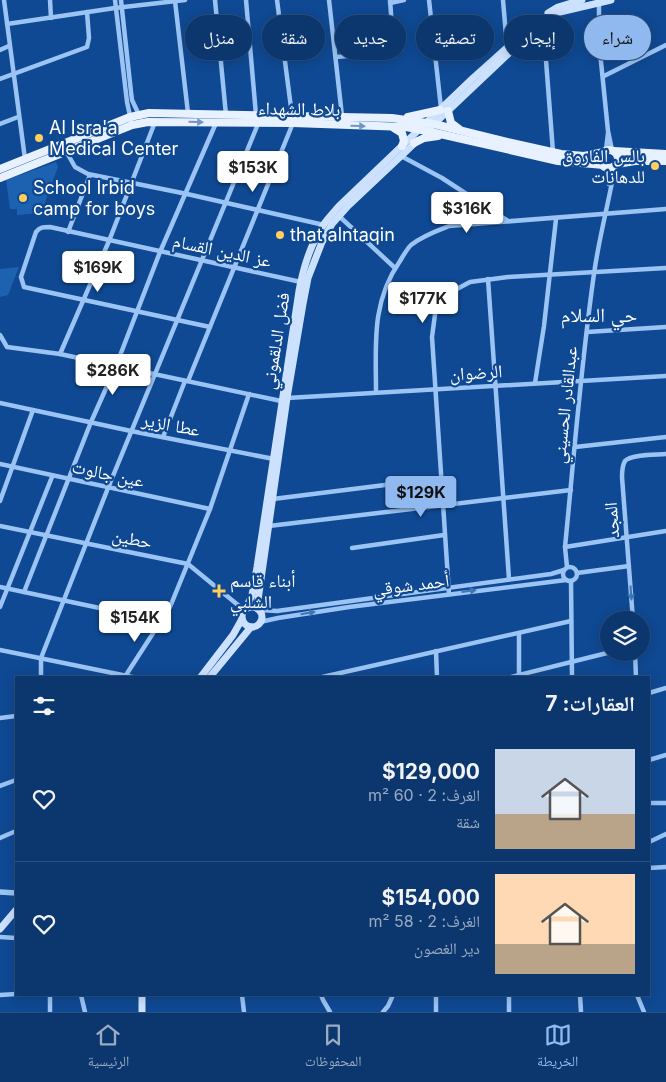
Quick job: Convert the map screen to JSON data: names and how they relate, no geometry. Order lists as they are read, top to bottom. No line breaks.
{"streets":{"main road":["بلاط الشهداء","فضل الدلقموني"],"street":["عز الدين القسام","الرضوان","عبدالقادر الحسيني","عطا الزير","عين جالوت","المجد","حطين","أحمد شوقي"]},"crossings":[["بلاط الشهداء","فضل الدلقموني"],["بلاط الشهداء","عبدالقادر الحسيني"],["عز الدين القسام","فضل الدلقموني"],["فضل الدلقموني","الرضوان"],["فضل الدلقموني","عطا الزير"],["فضل الدلقموني","حطين"],["فضل الدلقموني","أحمد شوقي"],["الرضوان","عبدالقادر الحسيني"],["عبدالقادر الحسيني","أحمد شوقي"],["حطين","أحمد شوقي"]],"districts":["حي السلام"],"places":{"other":["Al Isra'a Medical Center","بالس الفاروق للدهانات","School Irbid camp for boys","that alntaqin"],"health":["أبناء قاسم الشلبي"]},"page":{"chip":["شراء","إيجار","تصفية","جديد","شقة","منزل"],"price":["$153K","$316K","$169K","$177K","$286K","$129K","$154K"],"heading":"العقارات: 7","list":[{"name":"$129,000","note":"الغرف: 2 · 60 m² · شقة"},{"name":"$154,000","note":"الغرف: 2 · 58 m² · دير الغصون"}],"tabs":["الخريطة","المحفوظات","الرئيسية"]}}
